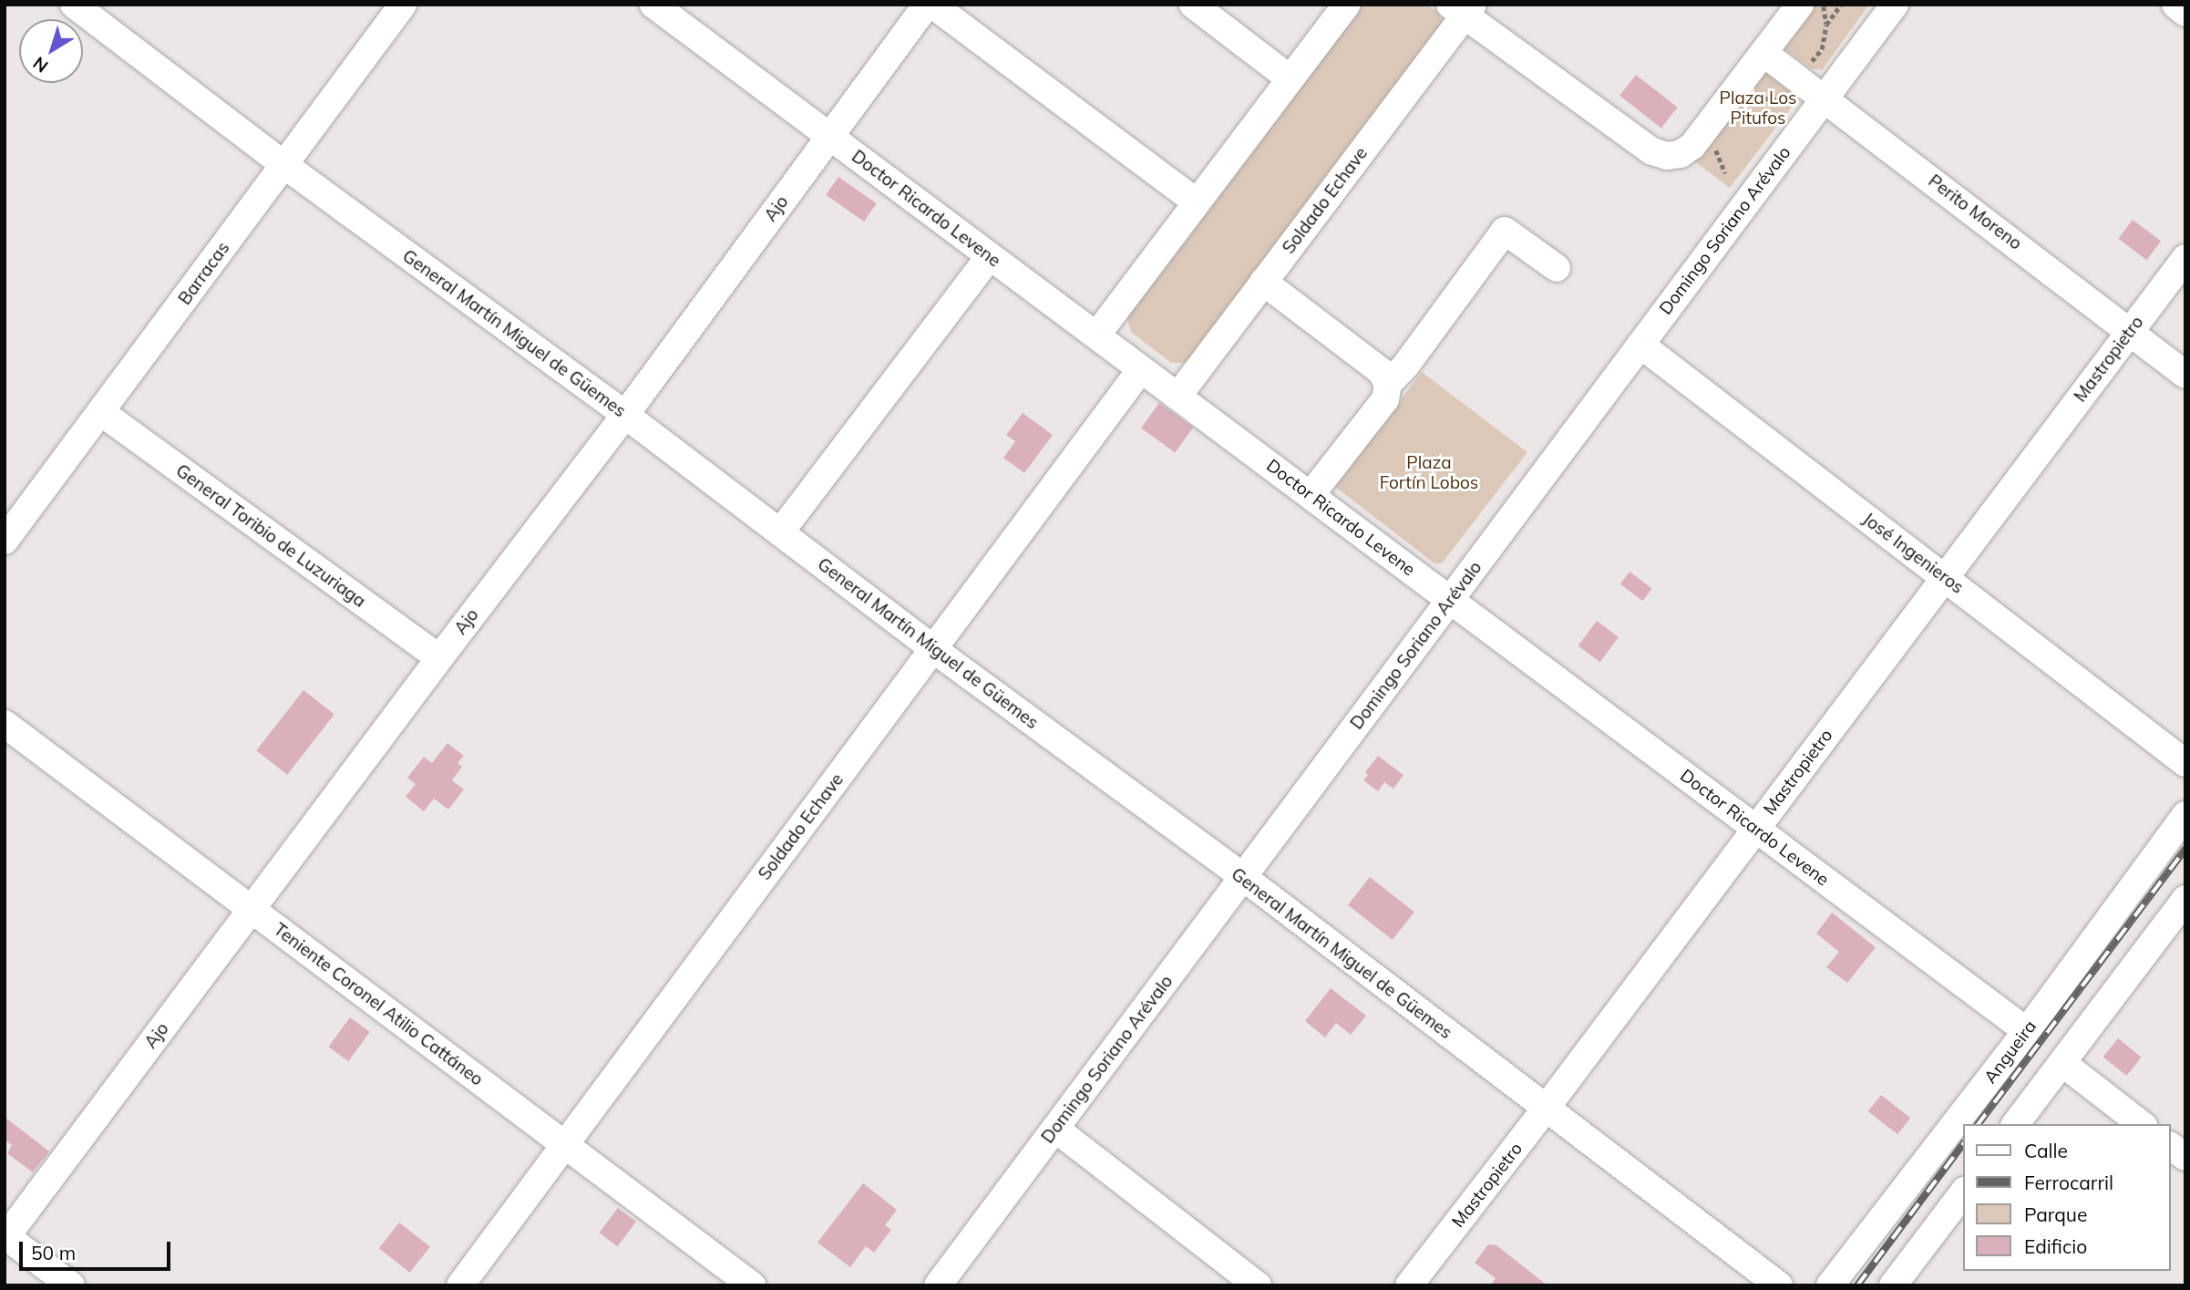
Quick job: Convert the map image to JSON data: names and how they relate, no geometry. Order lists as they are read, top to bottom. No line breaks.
{"streets":{"street":["Soldado Echave","Ajo","Doctor Ricardo Levene","Perito Moreno","Domingo Soriano Arévalo","Barracas","General Martín Miguel de Güemes","Mastropietro","General Toribio de Luzuriaga","José Ingenieros","Teniente Coronel Atilio Cattáneo","Angueira"]},"crossings":[["Soldado Echave","Doctor Ricardo Levene"],["Soldado Echave","General Martín Miguel de Güemes"],["Soldado Echave","Teniente Coronel Atilio Cattáneo"],["Ajo","Doctor Ricardo Levene"],["Ajo","General Martín Miguel de Güemes"],["Ajo","General Toribio de Luzuriaga"],["Ajo","Teniente Coronel Atilio Cattáneo"],["Doctor Ricardo Levene","Domingo Soriano Arévalo"],["Doctor Ricardo Levene","Mastropietro"],["Doctor Ricardo Levene","Angueira"],["Perito Moreno","Domingo Soriano Arévalo"],["Perito Moreno","Mastropietro"],["Domingo Soriano Arévalo","General Martín Miguel de Güemes"],["Domingo Soriano Arévalo","José Ingenieros"],["Barracas","General Martín Miguel de Güemes"],["Barracas","General Toribio de Luzuriaga"],["General Martín Miguel de Güemes","Mastropietro"],["Mastropietro","José Ingenieros"]],"parks":["Plaza Los Pitufos","Plaza Fortín Lobos"],"legend":["Calle","Ferrocarril","Parque","Edificio"],"scale_bar":"50 m","north":"bottom left"}
